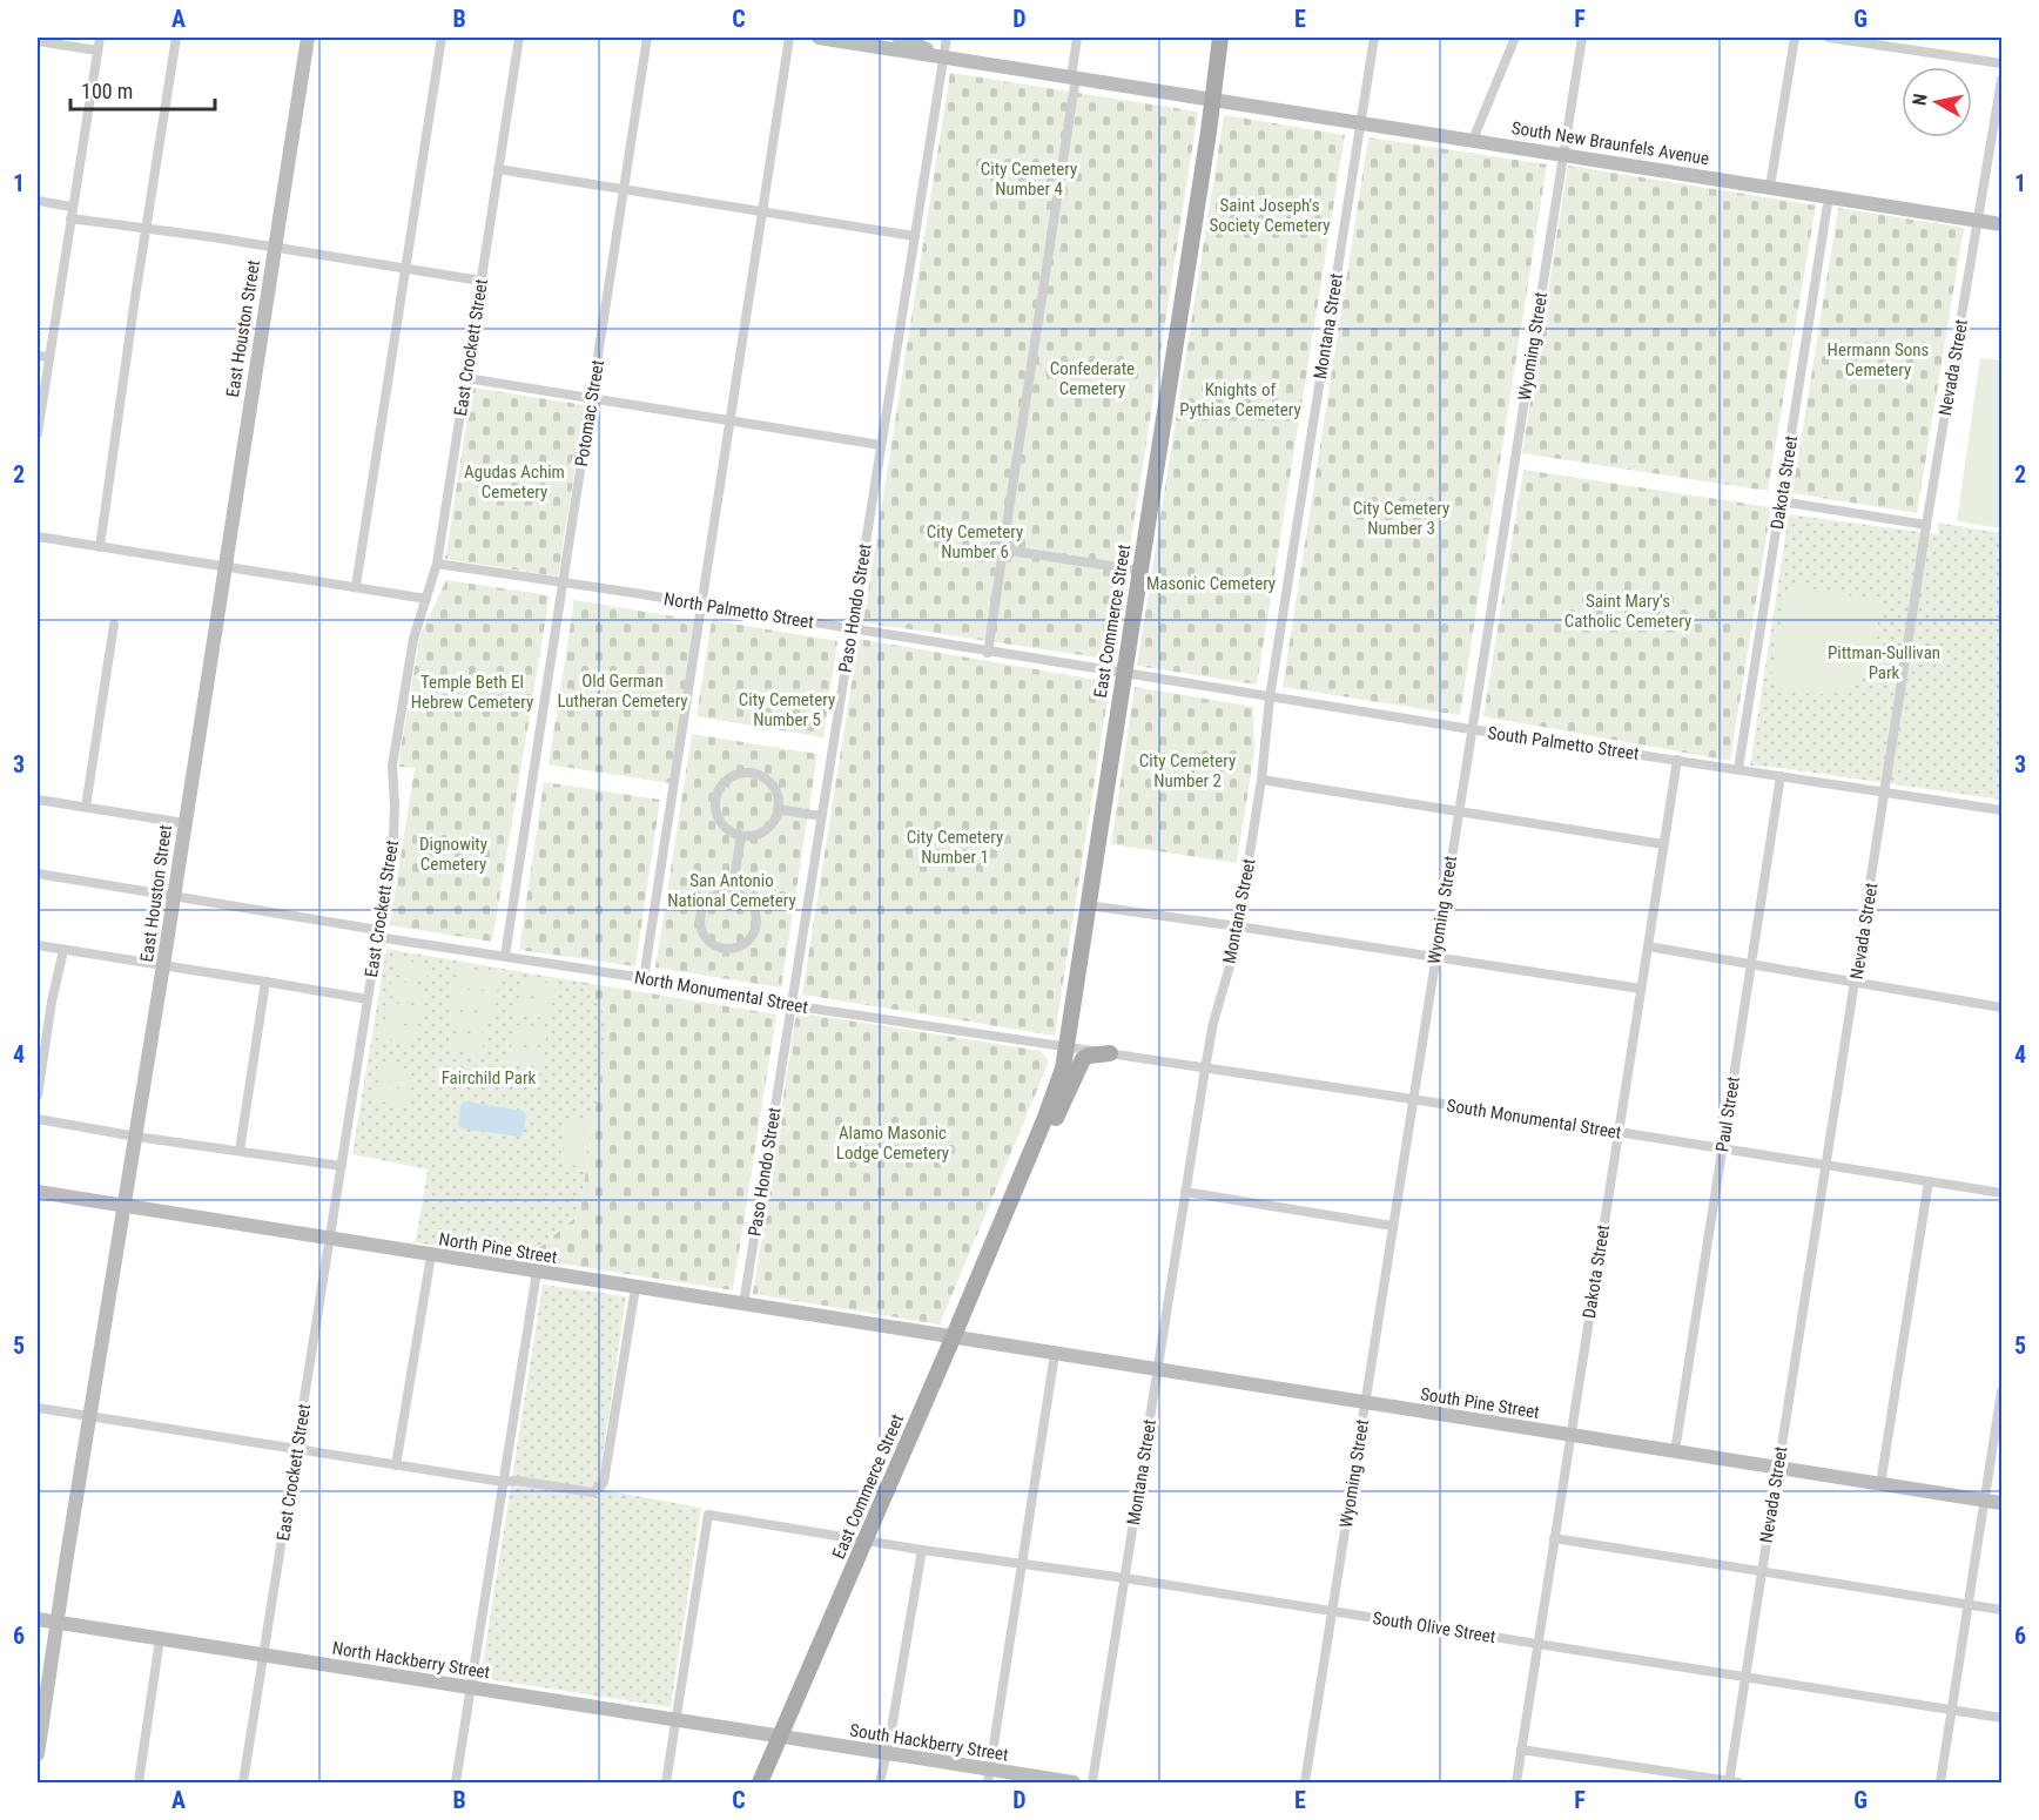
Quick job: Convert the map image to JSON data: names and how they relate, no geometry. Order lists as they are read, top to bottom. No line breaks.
{"streets":{"main road":["South New Braunfels Avenue","East Houston Street","East Commerce Street","North Pine Street","South Pine Street","North Hackberry Street","South Hackberry Street"],"street":["Montana Street","Wyoming Street","East Crockett Street","Nevada Street","Potomac Street","Dakota Street","Paso Hondo Street","North Palmetto Street","South Palmetto Street","North Monumental Street","Paul Street","South Monumental Street","South Olive Street"]},"crossings":[["South New Braunfels Avenue","Montana Street"],["South New Braunfels Avenue","Wyoming Street"],["South New Braunfels Avenue","Nevada Street"],["South New Braunfels Avenue","Dakota Street"],["South New Braunfels Avenue","Paso Hondo Street"],["South New Braunfels Avenue","East Commerce Street"],["Montana Street","South Palmetto Street"],["Montana Street","South Monumental Street"],["Montana Street","South Pine Street"],["Montana Street","South Olive Street"],["East Houston Street","North Monumental Street"],["East Houston Street","North Pine Street"],["East Houston Street","North Hackberry Street"],["Wyoming Street","South Palmetto Street"],["Wyoming Street","South Monumental Street"],["Wyoming Street","South Pine Street"],["Wyoming Street","South Olive Street"],["East Crockett Street","North Palmetto Street"],["East Crockett Street","North Monumental Street"],["East Crockett Street","North Pine Street"],["East Crockett Street","North Hackberry Street"],["Nevada Street","South Palmetto Street"],["Nevada Street","South Monumental Street"],["Nevada Street","South Pine Street"],["Nevada Street","South Olive Street"],["Potomac Street","North Palmetto Street"],["Potomac Street","North Monumental Street"],["Dakota Street","South Palmetto Street"],["Dakota Street","South Monumental Street"],["Dakota Street","South Pine Street"],["Dakota Street","South Olive Street"],["Paso Hondo Street","North Palmetto Street"],["Paso Hondo Street","North Monumental Street"],["Paso Hondo Street","North Pine Street"],["North Palmetto Street","East Commerce Street"],["North Palmetto Street","South Palmetto Street"],["East Commerce Street","South Palmetto Street"],["East Commerce Street","North Monumental Street"],["East Commerce Street","South Monumental Street"],["East Commerce Street","North Pine Street"],["East Commerce Street","South Pine Street"],["East Commerce Street","South Olive Street"],["East Commerce Street","North Hackberry Street"],["East Commerce Street","South Hackberry Street"],["South Palmetto Street","Paul Street"],["North Monumental Street","South Monumental Street"],["Paul Street","South Monumental Street"],["Paul Street","South Pine Street"],["North Pine Street","South Pine Street"],["South Olive Street","North Hackberry Street"],["North Hackberry Street","South Hackberry Street"]],"parks":["City Cemetery Number 4","Saint Joseph's Society Cemetery","Hermann Sons Cemetery","Confederate Cemetery","Knights of Pythias Cemetery","Agudas Achim Cemetery","City Cemetery Number 3","City Cemetery Number 6","Masonic Cemetery","Saint Mary's Catholic Cemetery","Pittman-Sullivan Park","Old German Lutheran Cemetery","Temple Beth El Hebrew Cemetery","City Cemetery Number 5","City Cemetery Number 2","City Cemetery Number 1","Dignowity Cemetery","San Antonio National Cemetery","Fairchild Park","Alamo Masonic Lodge Cemetery"],"scale_bar":"100 m","north":"left","grid":{"columns":["A","B","C","D","E","F","G"],"rows":["1","2","3","4","5","6"]}}
